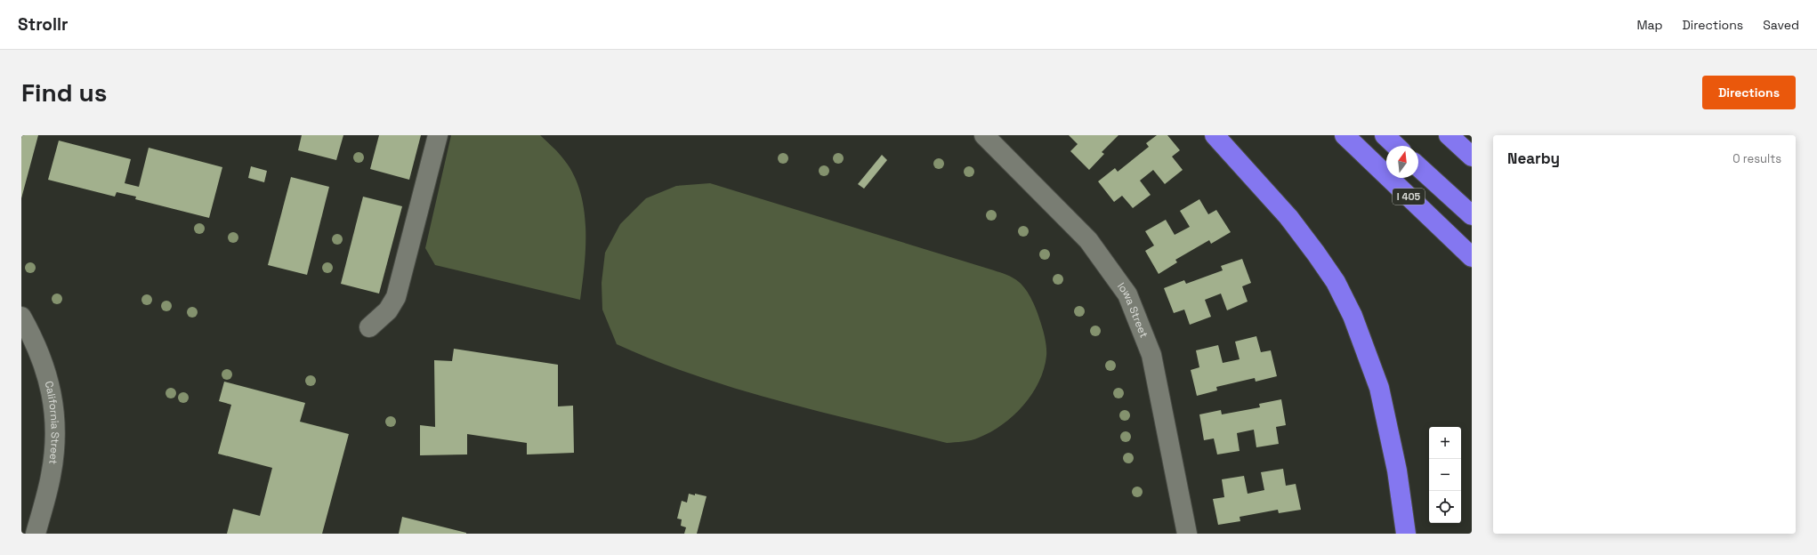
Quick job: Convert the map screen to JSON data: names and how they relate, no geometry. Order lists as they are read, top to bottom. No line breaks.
{"streets":{"highway":["I 405"],"street":["Iowa Street","California Street"]},"north":"top","page":{"header":"Strollr","nav":["Map","Directions","Saved"],"buttons":"Directions","title":"Find us","heading":["Nearby","0 results"],"map_buttons":["+","−"]}}
